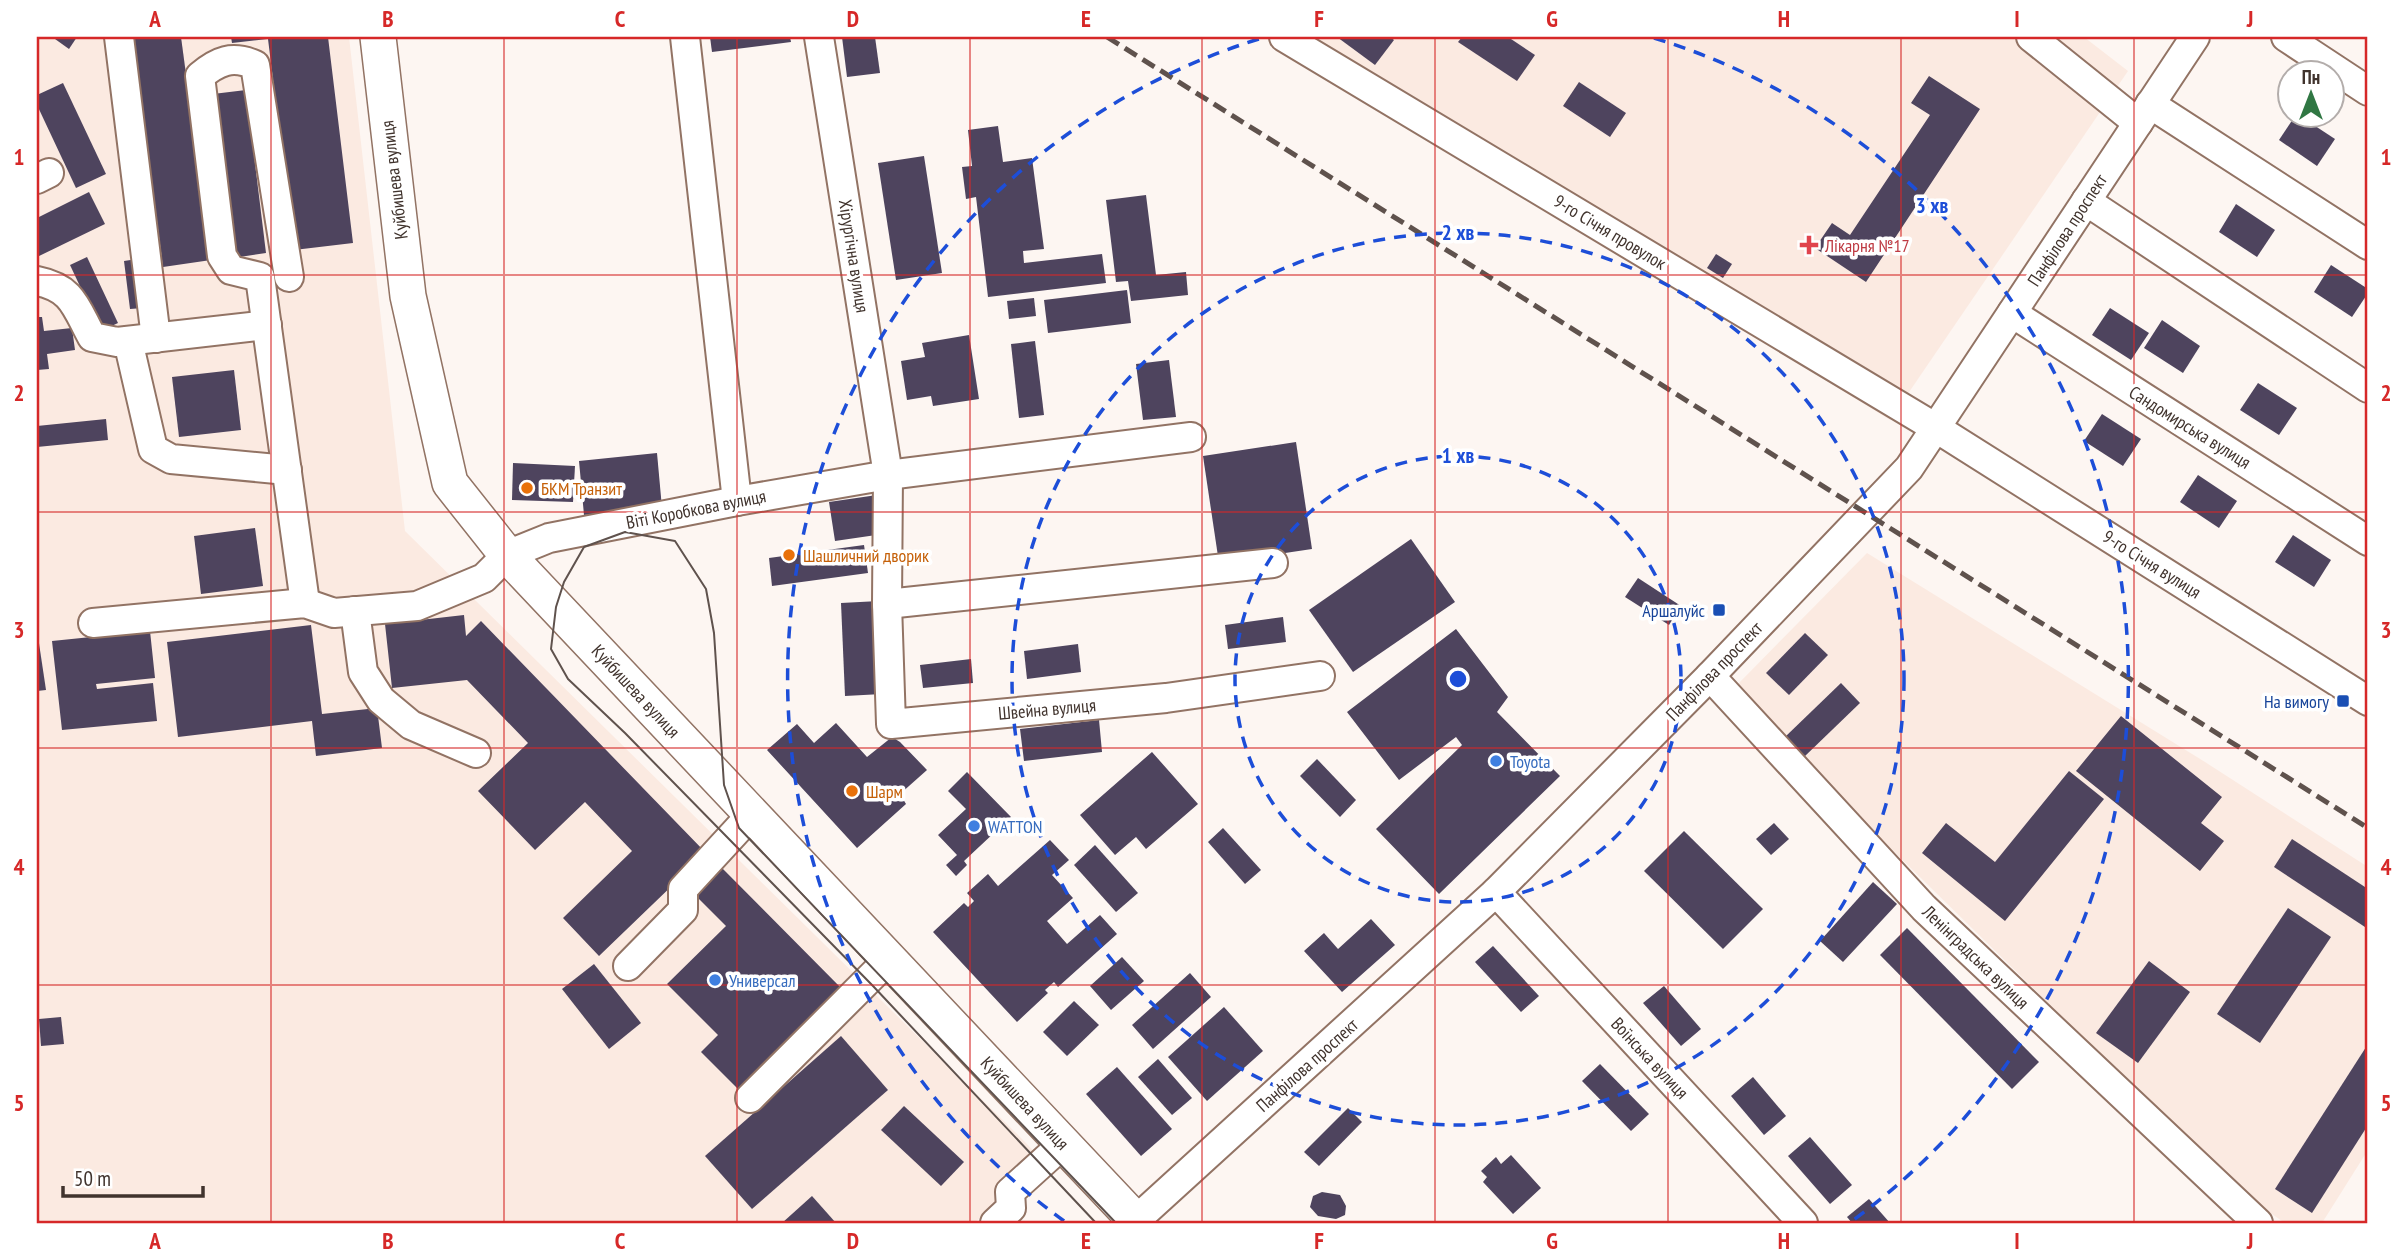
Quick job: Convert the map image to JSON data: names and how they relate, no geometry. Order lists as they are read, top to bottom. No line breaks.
{"streets":{"main road":["Куйбишева вулиця"],"street":["Панфілова проспект","9-го Січня провулок","Хірургічна вулиця","Сандомирська вулиця","Віті Коробкова вулиця","9-го Січня вулиця","Швейна вулиця","Ленінградська вулиця","Воїнська вулиця"]},"crossings":[["Куйбишева вулиця","Панфілова проспект"],["Куйбишева вулиця","Віті Коробкова вулиця"],["Панфілова проспект","9-го Січня провулок"],["Панфілова проспект","Сандомирська вулиця"],["Панфілова проспект","9-го Січня вулиця"],["Панфілова проспект","Ленінградська вулиця"],["Панфілова проспект","Воїнська вулиця"],["9-го Січня провулок","9-го Січня вулиця"],["Хірургічна вулиця","Віті Коробкова вулиця"],["Хірургічна вулиця","Швейна вулиця"],["Віті Коробкова вулиця","Швейна вулиця"]],"places":{"health":["Лікарня №17"],"other":["БКМ Транзит","Шашличний дворик","Toyota","Шарм","WATTON","Универсал"],"transit":["Аршалуйс","На вимогу"]},"scale_bar":"50 m","north":"top","grid":{"columns":["A","B","C","D","E","F","G","H","I","J"],"rows":["1","2","3","4","5"]},"rings":["3 хв","2 хв","1 хв"]}
